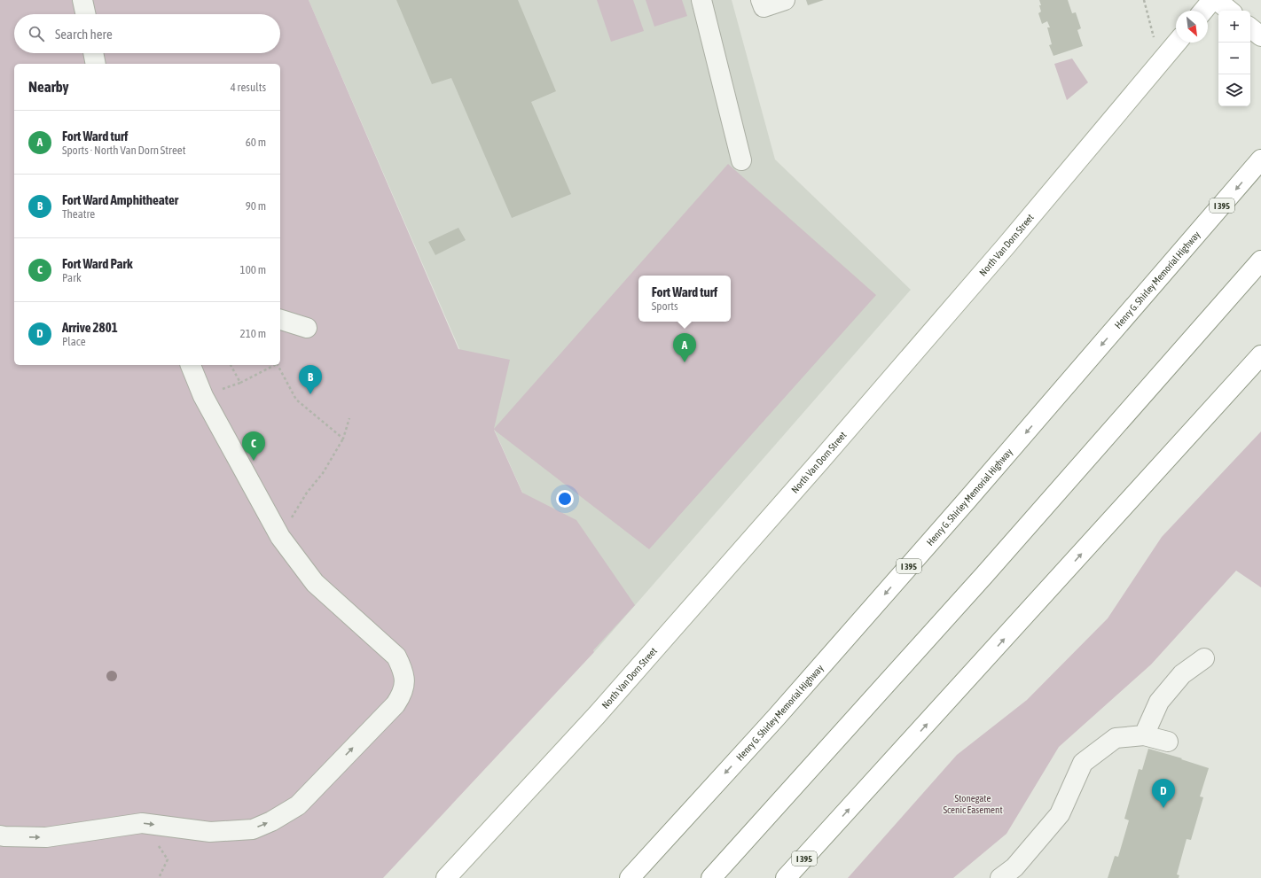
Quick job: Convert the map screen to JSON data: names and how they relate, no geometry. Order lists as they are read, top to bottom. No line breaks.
{"streets":{"main road":["I 395","North Van Dorn Street","Henry G. Shirley Memorial Highway"]},"parks":["Stonegate Scenic Easement"],"north":"bottom right","page":{"map_buttons":["+","−"],"search":"Search here","heading":["Nearby","4 results"],"list":[{"mark":"A","name":"Fort Ward turf","note":"Sports · North Van Dorn Street","value":"60 m"},{"mark":"B","name":"Fort Ward Amphitheater","note":"Theatre","value":"90 m"},{"mark":"C","name":"Fort Ward Park","note":"Park","value":"100 m"},{"mark":"D","name":"Arrive 2801","note":"Place","value":"210 m"}],"popup":["Fort Ward turf","Sports"],"pins":["A","B","C","D"]}}
